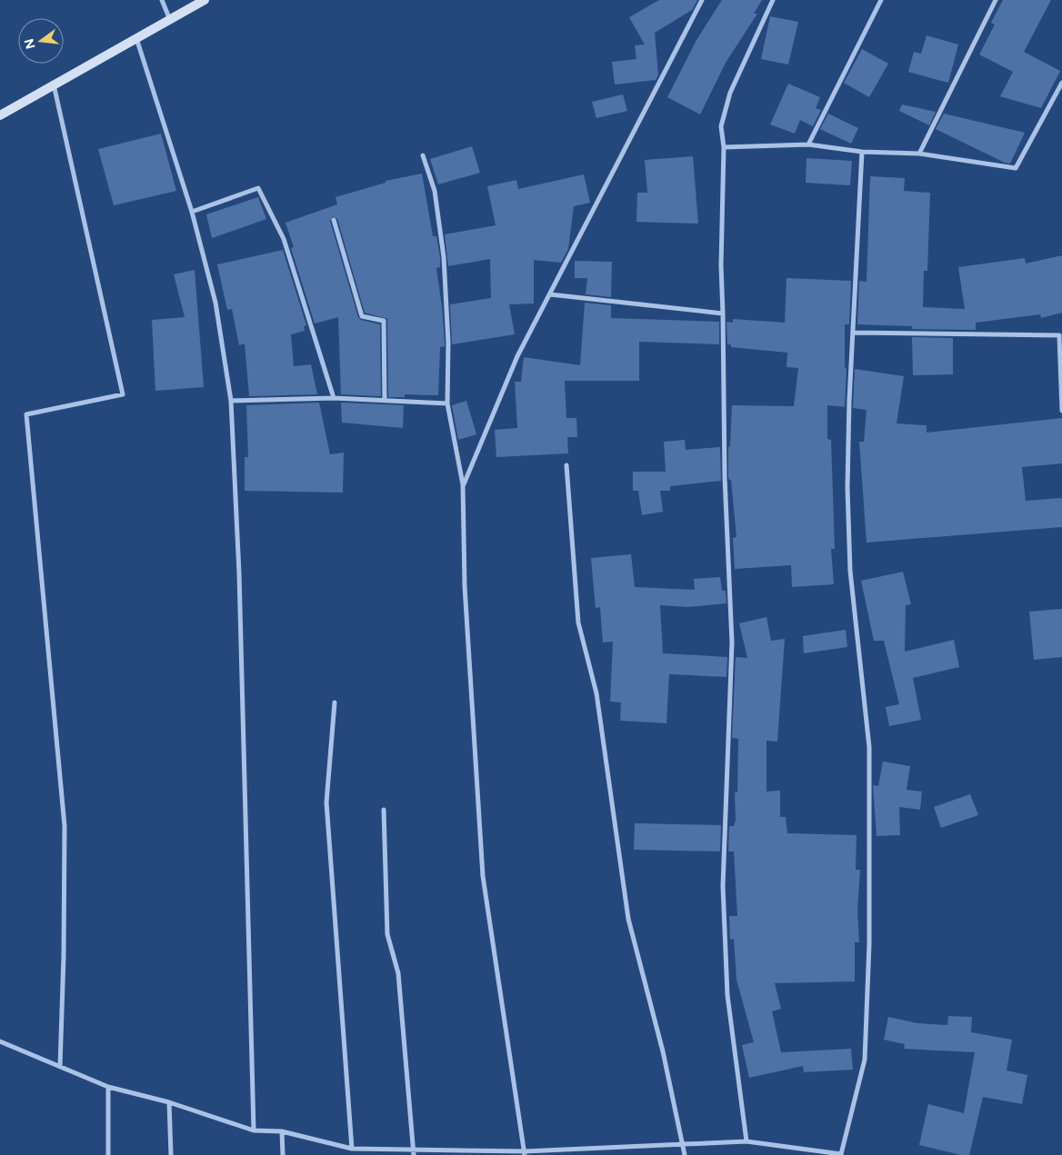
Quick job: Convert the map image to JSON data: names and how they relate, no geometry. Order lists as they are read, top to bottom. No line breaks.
{"north":"left"}
